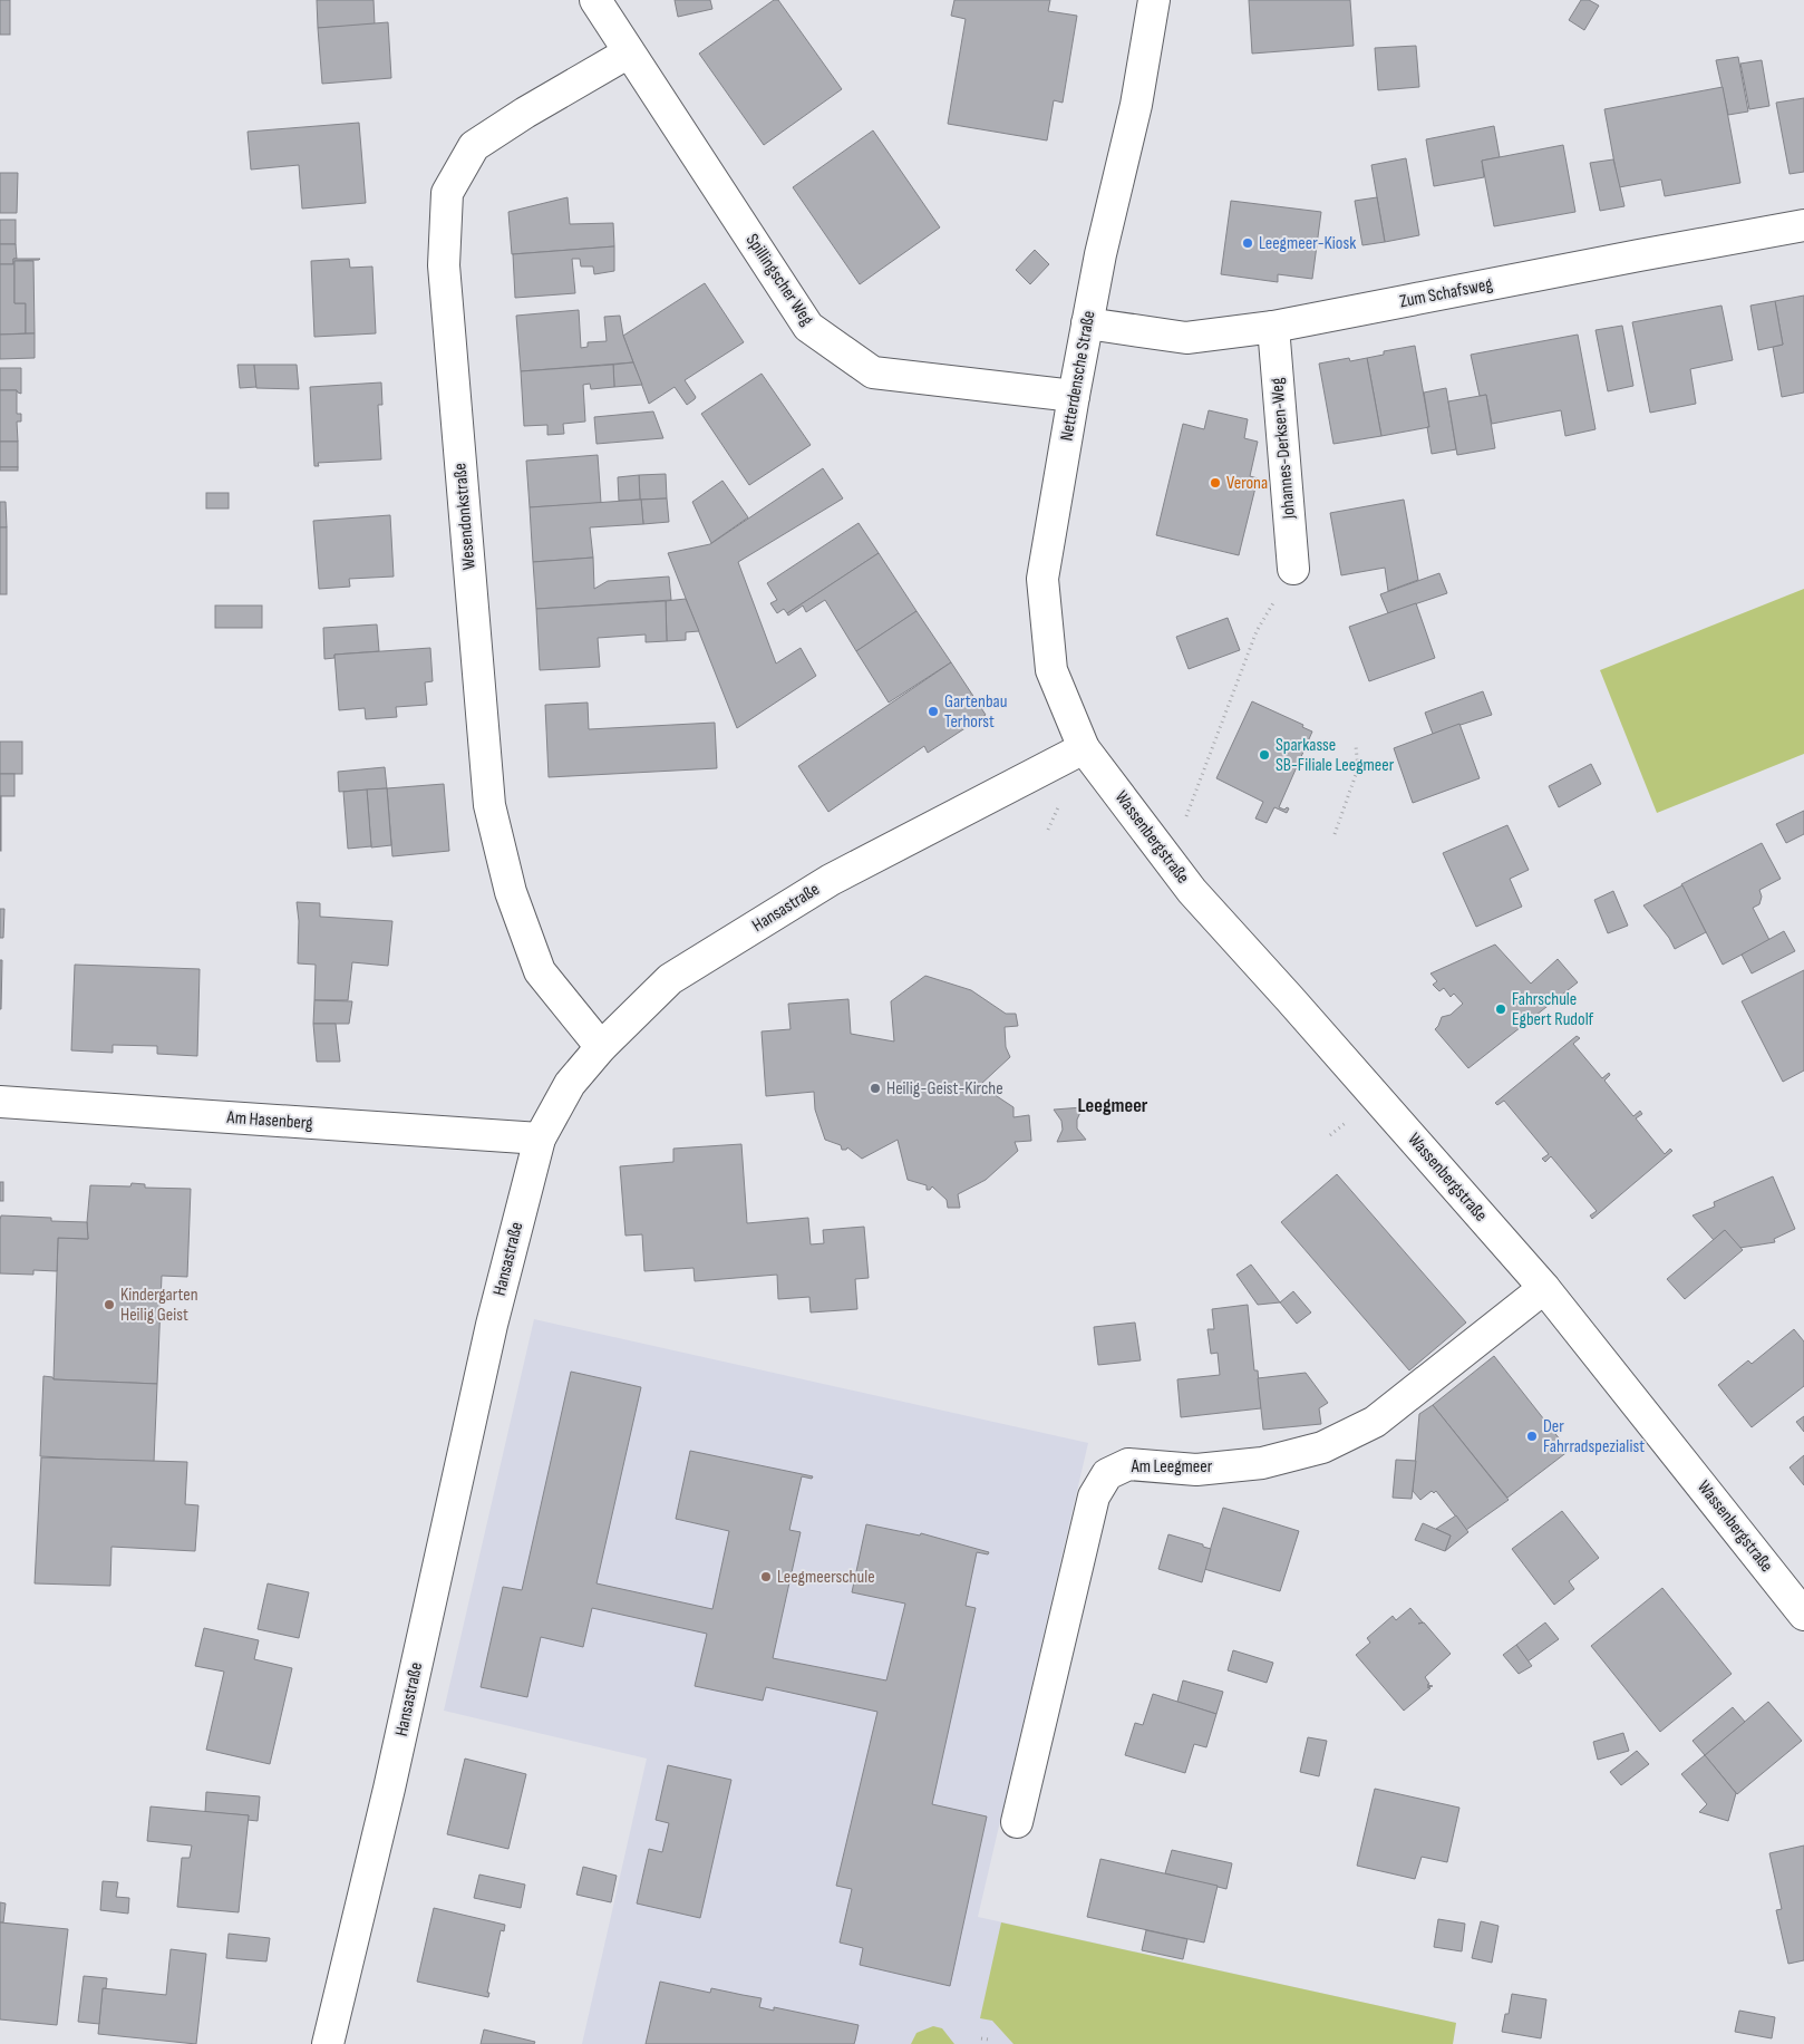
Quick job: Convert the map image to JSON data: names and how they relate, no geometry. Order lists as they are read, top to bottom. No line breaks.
{"streets":{"street":["Spillingscher Weg","Zum Schafsweg","Netterdensche Straße","Johannes-Derksen-Weg","Wesendonkstraße","Wassenbergstraße","Hansastraße","Am Hasenberg","Am Leegmeer"]},"crossings":[["Spillingscher Weg","Netterdensche Straße"],["Spillingscher Weg","Wesendonkstraße"],["Zum Schafsweg","Netterdensche Straße"],["Zum Schafsweg","Johannes-Derksen-Weg"],["Netterdensche Straße","Wassenbergstraße"],["Netterdensche Straße","Hansastraße"],["Wesendonkstraße","Hansastraße"],["Wassenbergstraße","Hansastraße"],["Wassenbergstraße","Am Leegmeer"],["Hansastraße","Am Hasenberg"]],"districts":["Leegmeer"],"places":["Leegmeer-Kiosk","Verona","Gartenbau Terhorst","Sparkasse SB-Filiale Leegmeer","Fahrschule Egbert Rudolf","Heilig-Geist-Kirche","Kindergarten Heilig Geist","Der Fahrradspezialist","Leegmeerschule"]}
